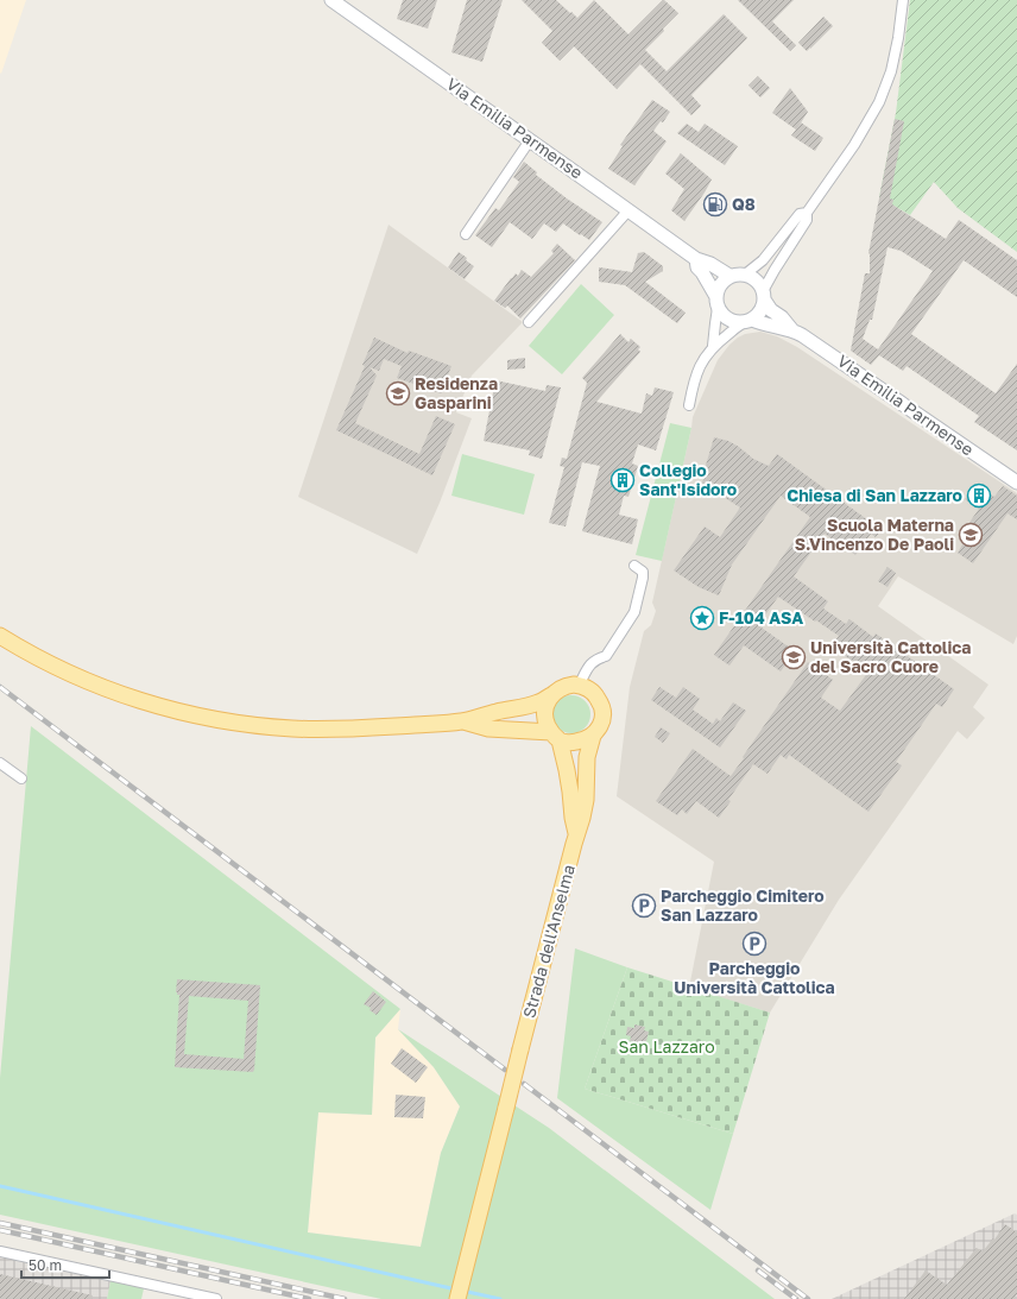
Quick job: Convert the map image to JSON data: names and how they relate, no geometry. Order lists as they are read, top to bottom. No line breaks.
{"streets":{"main road":["Via Emilia Parmense","Strada dell'Anselma"]},"parks":["San Lazzaro"],"places":{"fuel station":["Q8"],"school or university":["Residenza Gasparini","Scuola Materna S.Vincenzo De Paoli","Università Cattolica del Sacro Cuore"],"building":["Collegio Sant'Isidoro","Chiesa di San Lazzaro"],"place":["F-104 ASA"],"parking":["Parcheggio Cimitero San Lazzaro","Parcheggio Università Cattolica"]},"scale_bar":"50 m"}
